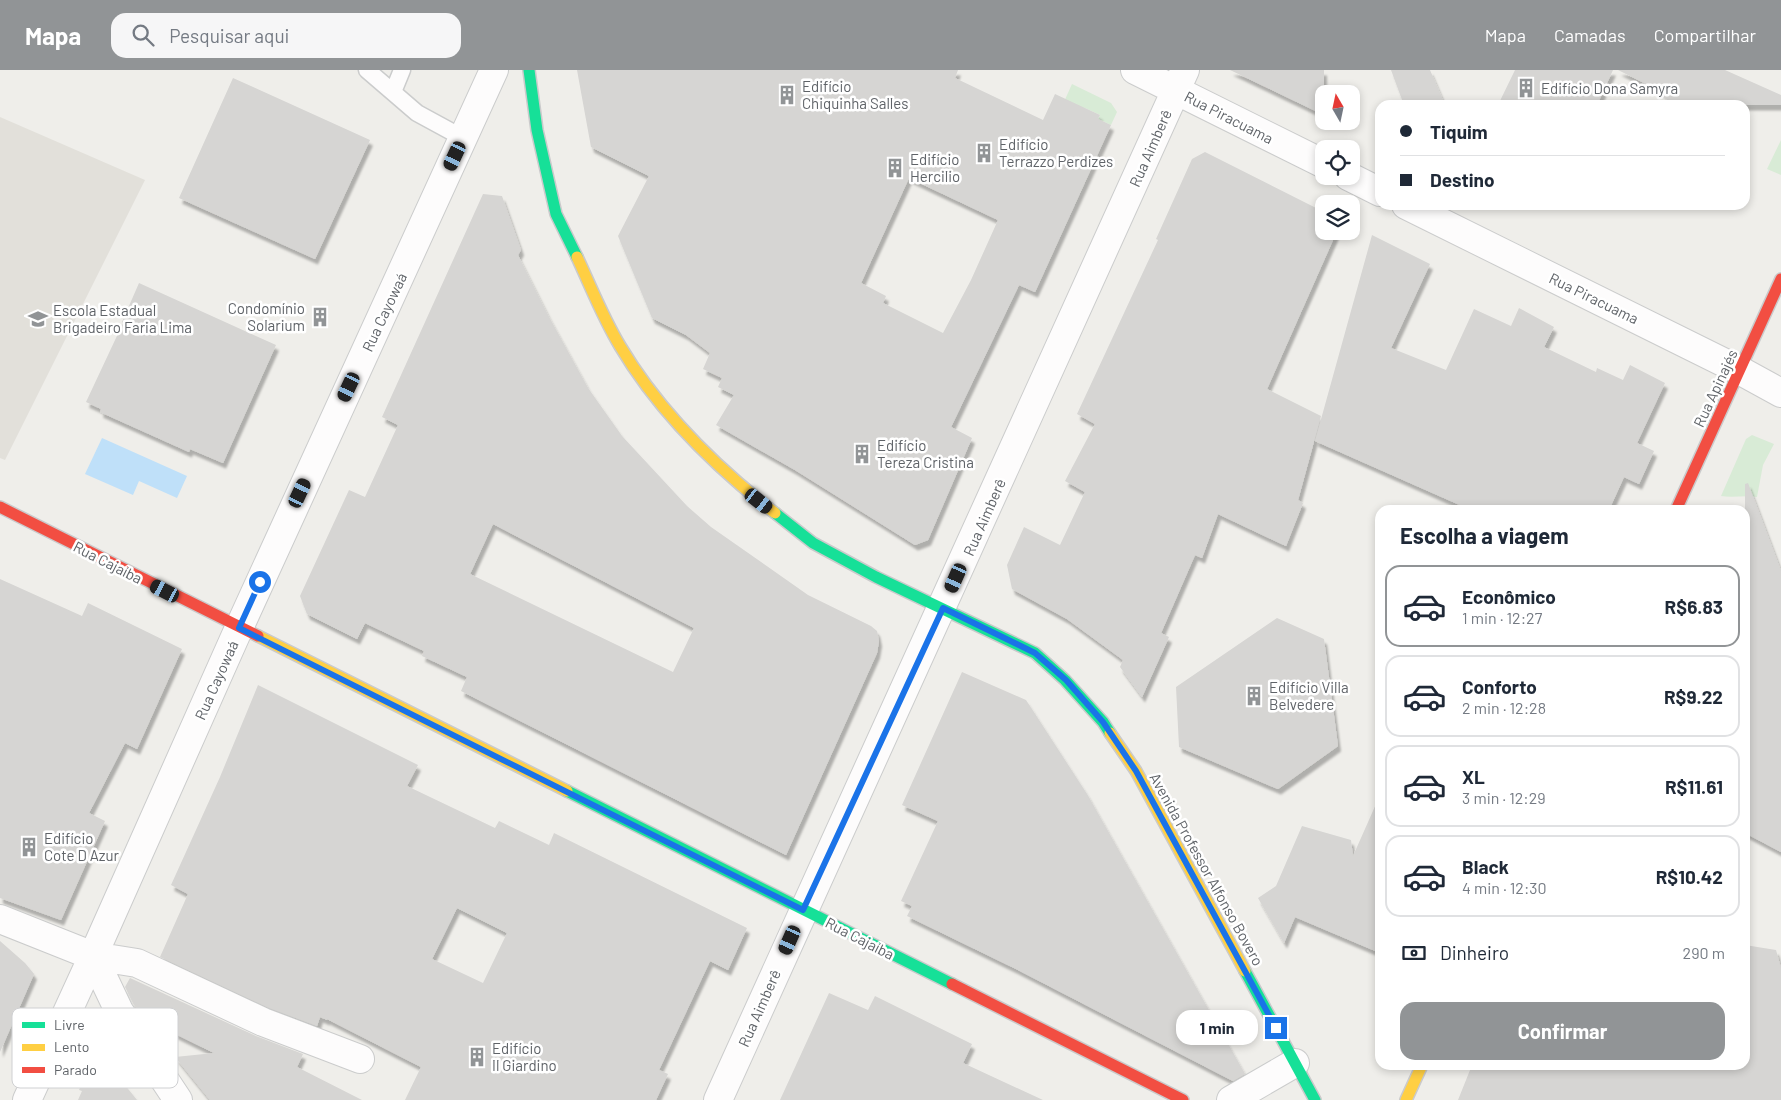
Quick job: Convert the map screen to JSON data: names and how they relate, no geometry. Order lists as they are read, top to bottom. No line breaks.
{"streets":{"street":["Rua Piracuama","Rua Aimberê","Rua Cayowaá","Rua Apinajés","Rua Cajaíba","Avenida Professor Alfonso Bovero"]},"crossings":[["Rua Piracuama","Rua Aimberê"],["Rua Piracuama","Rua Apinajés"],["Rua Aimberê","Rua Cajaíba"],["Rua Aimberê","Avenida Professor Alfonso Bovero"],["Rua Cayowaá","Rua Cajaíba"]],"places":{"building":["Edifício Dona Samyra","Edifício Chiquinha Salles","Edifício Terrazzo Perdizes","Edifício Hercilio","Condomínio Solarium","Edifício Tereza Cristina","Edifício Villa Belvedere","Edifício Cote D Azur","Edifício Il Giardino"],"school or university":["Escola Estadual Brigadeiro Faria Lima"]},"legend":["Livre","Lento","Parado"],"north":"top","page":{"header":"Mapa","search":"Pesquisar aqui","nav":["Mapa","Camadas","Compartilhar"],"banner":["Tiquim","Destino"],"heading":"Escolha a viagem","list":[{"name":"Econômico","note":"1 min · 12:27","value":"R$6.83"},{"name":"Conforto","note":"2 min · 12:28","value":"R$9.22"},{"name":"XL","note":"3 min · 12:29","value":"R$11.61"},{"name":"Black","note":"4 min · 12:30","value":"R$10.42"}],"pay":["Dinheiro","290 m"],"buttons":"Confirmar","bubble":"1 min"}}
